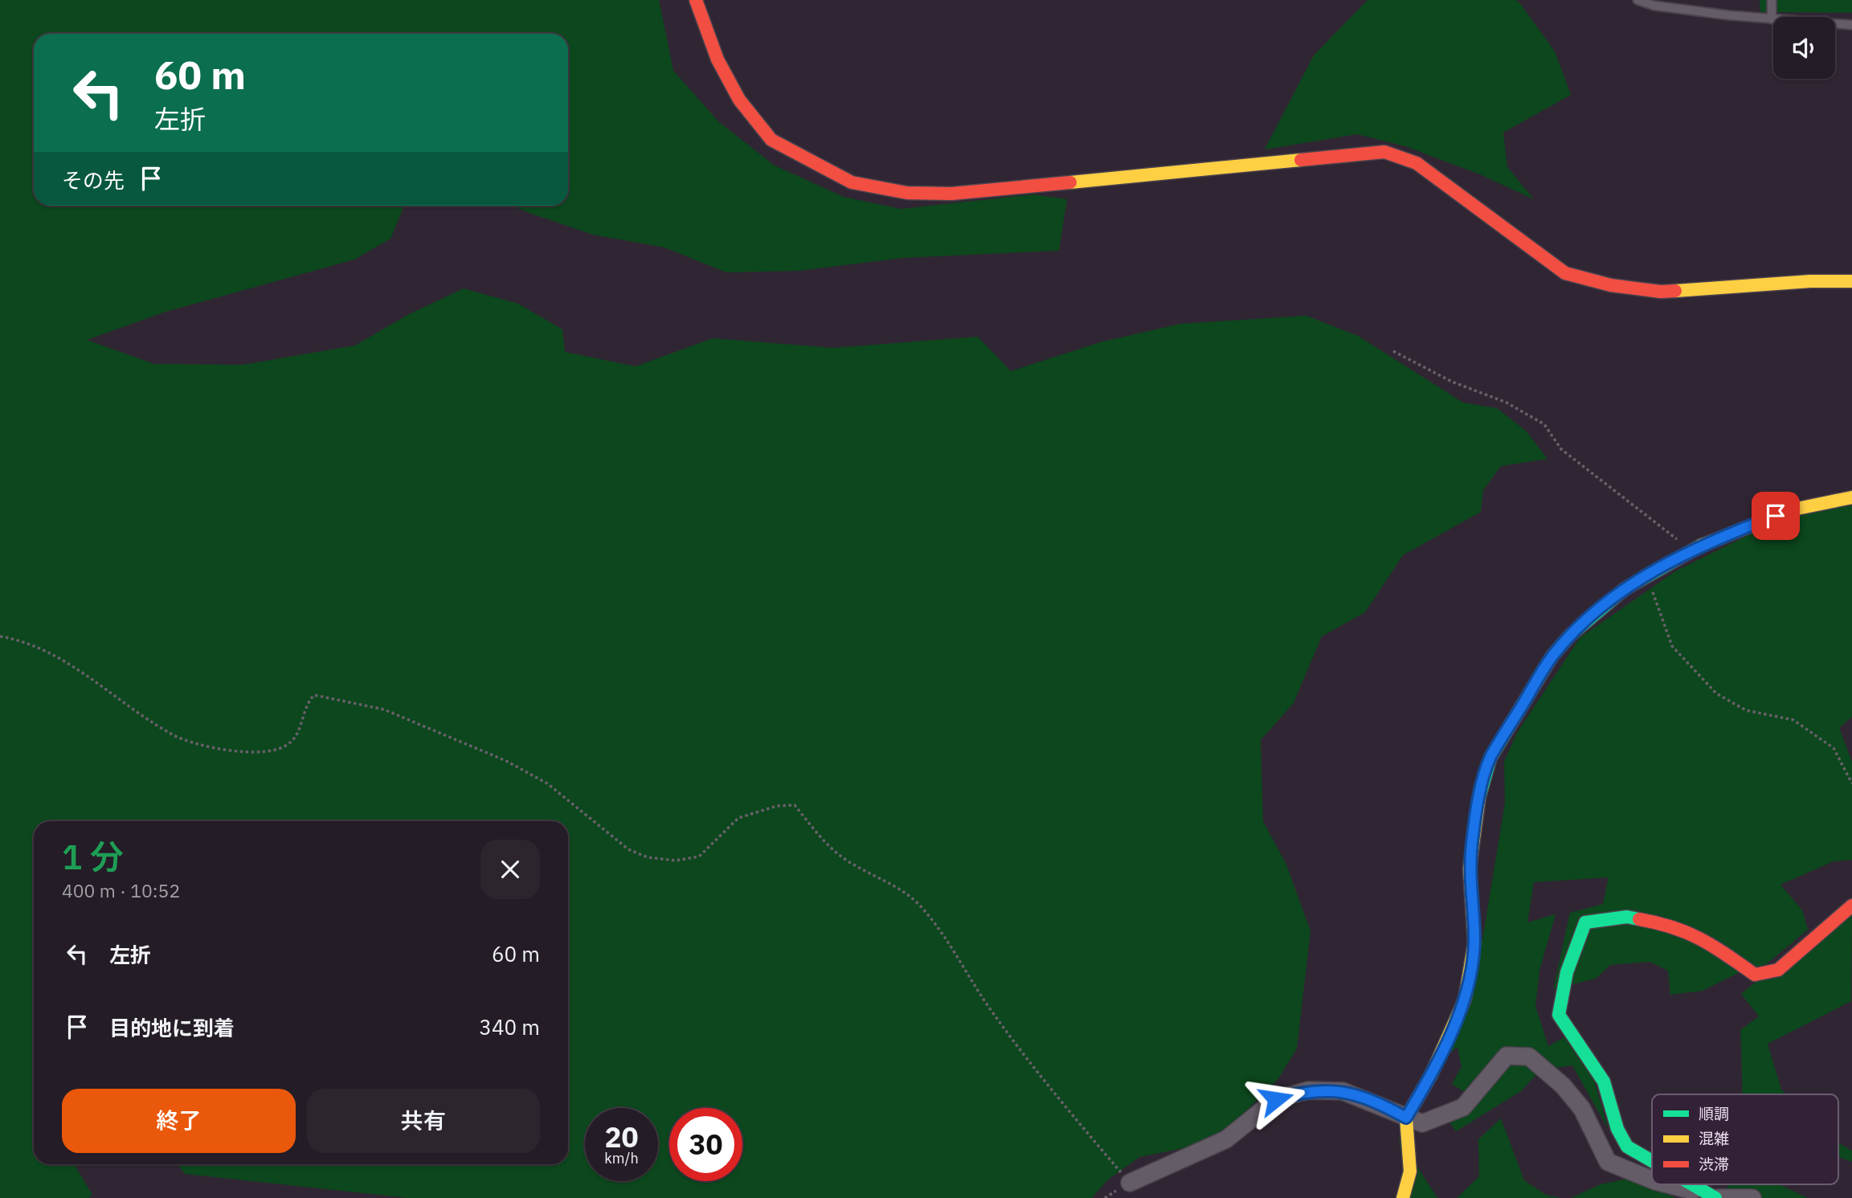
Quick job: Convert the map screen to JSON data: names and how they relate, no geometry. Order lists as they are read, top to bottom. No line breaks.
{"legend":["順調","混雑","渋滞"],"page":{"turn":["60 m","左折"],"then":"その先","heading":["1 分","400 m · 10:52"],"list":[{"name":"左折","value":"60 m"},{"name":"目的地に到着","value":"340 m"}],"buttons":["終了","共有"],"speed":"20 km/h","limit":"30"}}
